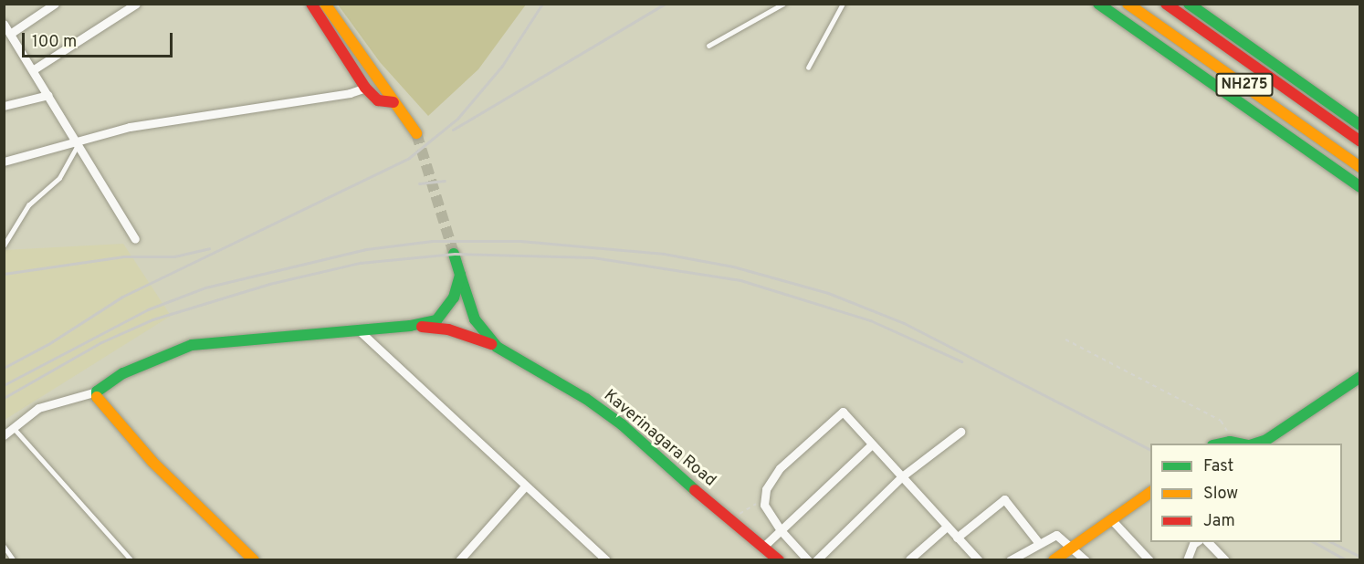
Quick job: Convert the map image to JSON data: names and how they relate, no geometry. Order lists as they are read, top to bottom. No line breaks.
{"streets":{"main road":["NH275","Kaverinagara Road"]},"legend":["Fast","Slow","Jam"],"scale_bar":"100 m"}
